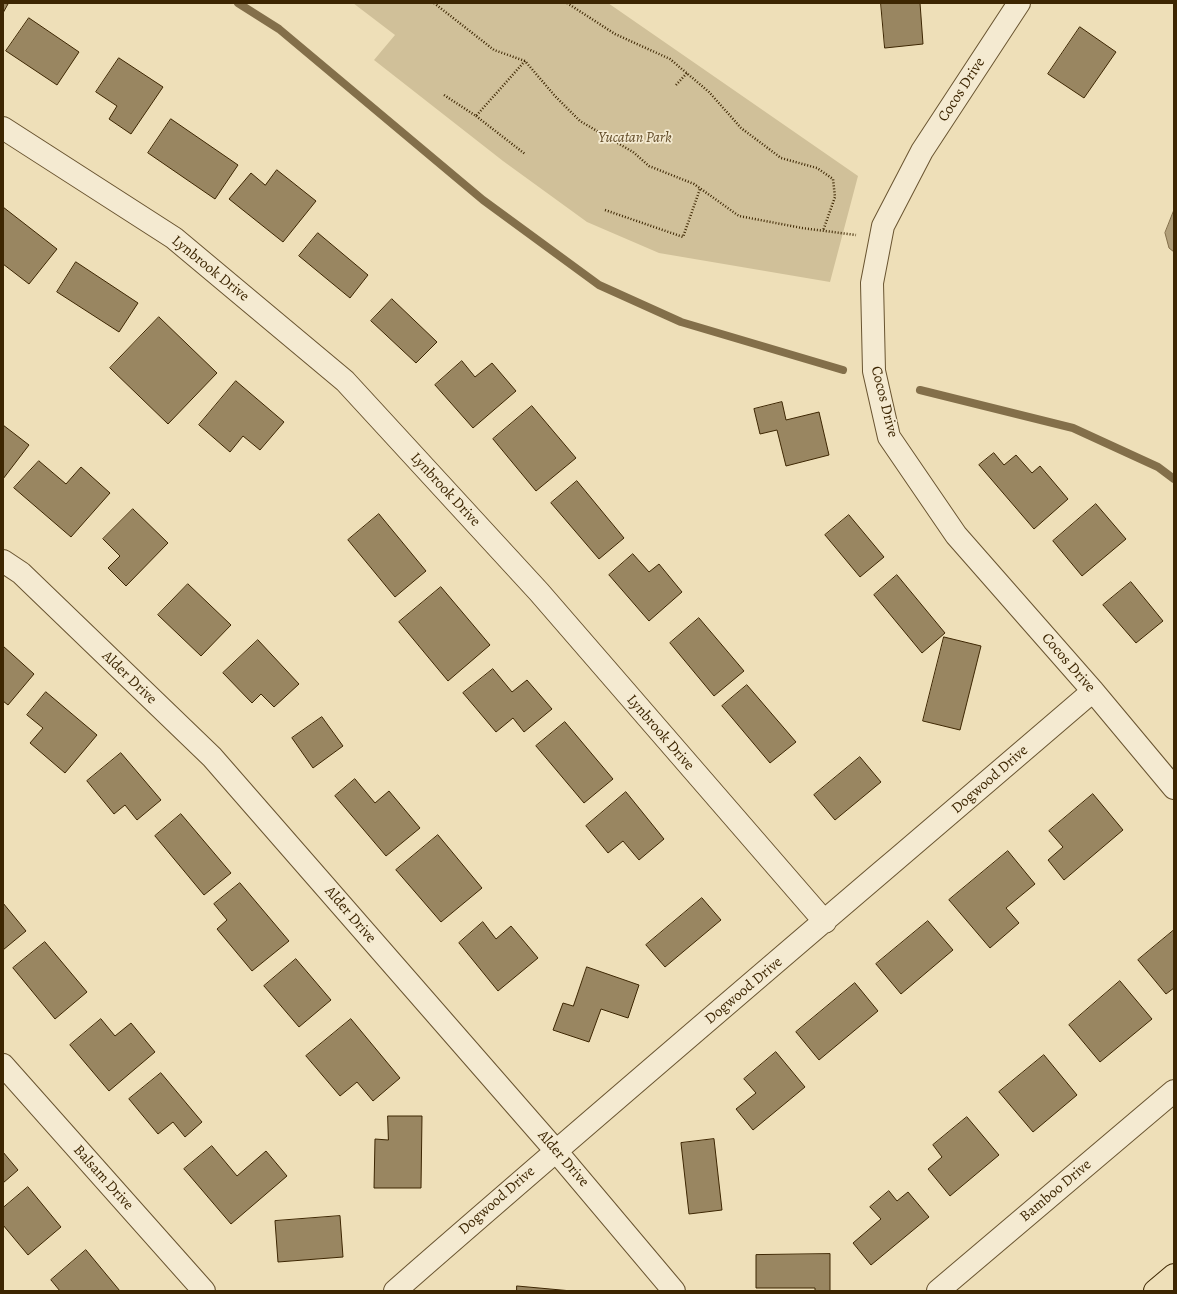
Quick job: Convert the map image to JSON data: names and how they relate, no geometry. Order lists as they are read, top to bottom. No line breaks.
{"streets":{"street":["Cocos Drive","Lynbrook Drive","Alder Drive","Dogwood Drive","Balsam Drive","Bamboo Drive"]},"crossings":[["Cocos Drive","Dogwood Drive"],["Lynbrook Drive","Dogwood Drive"],["Alder Drive","Dogwood Drive"]],"parks":["Yucatan Park"]}
